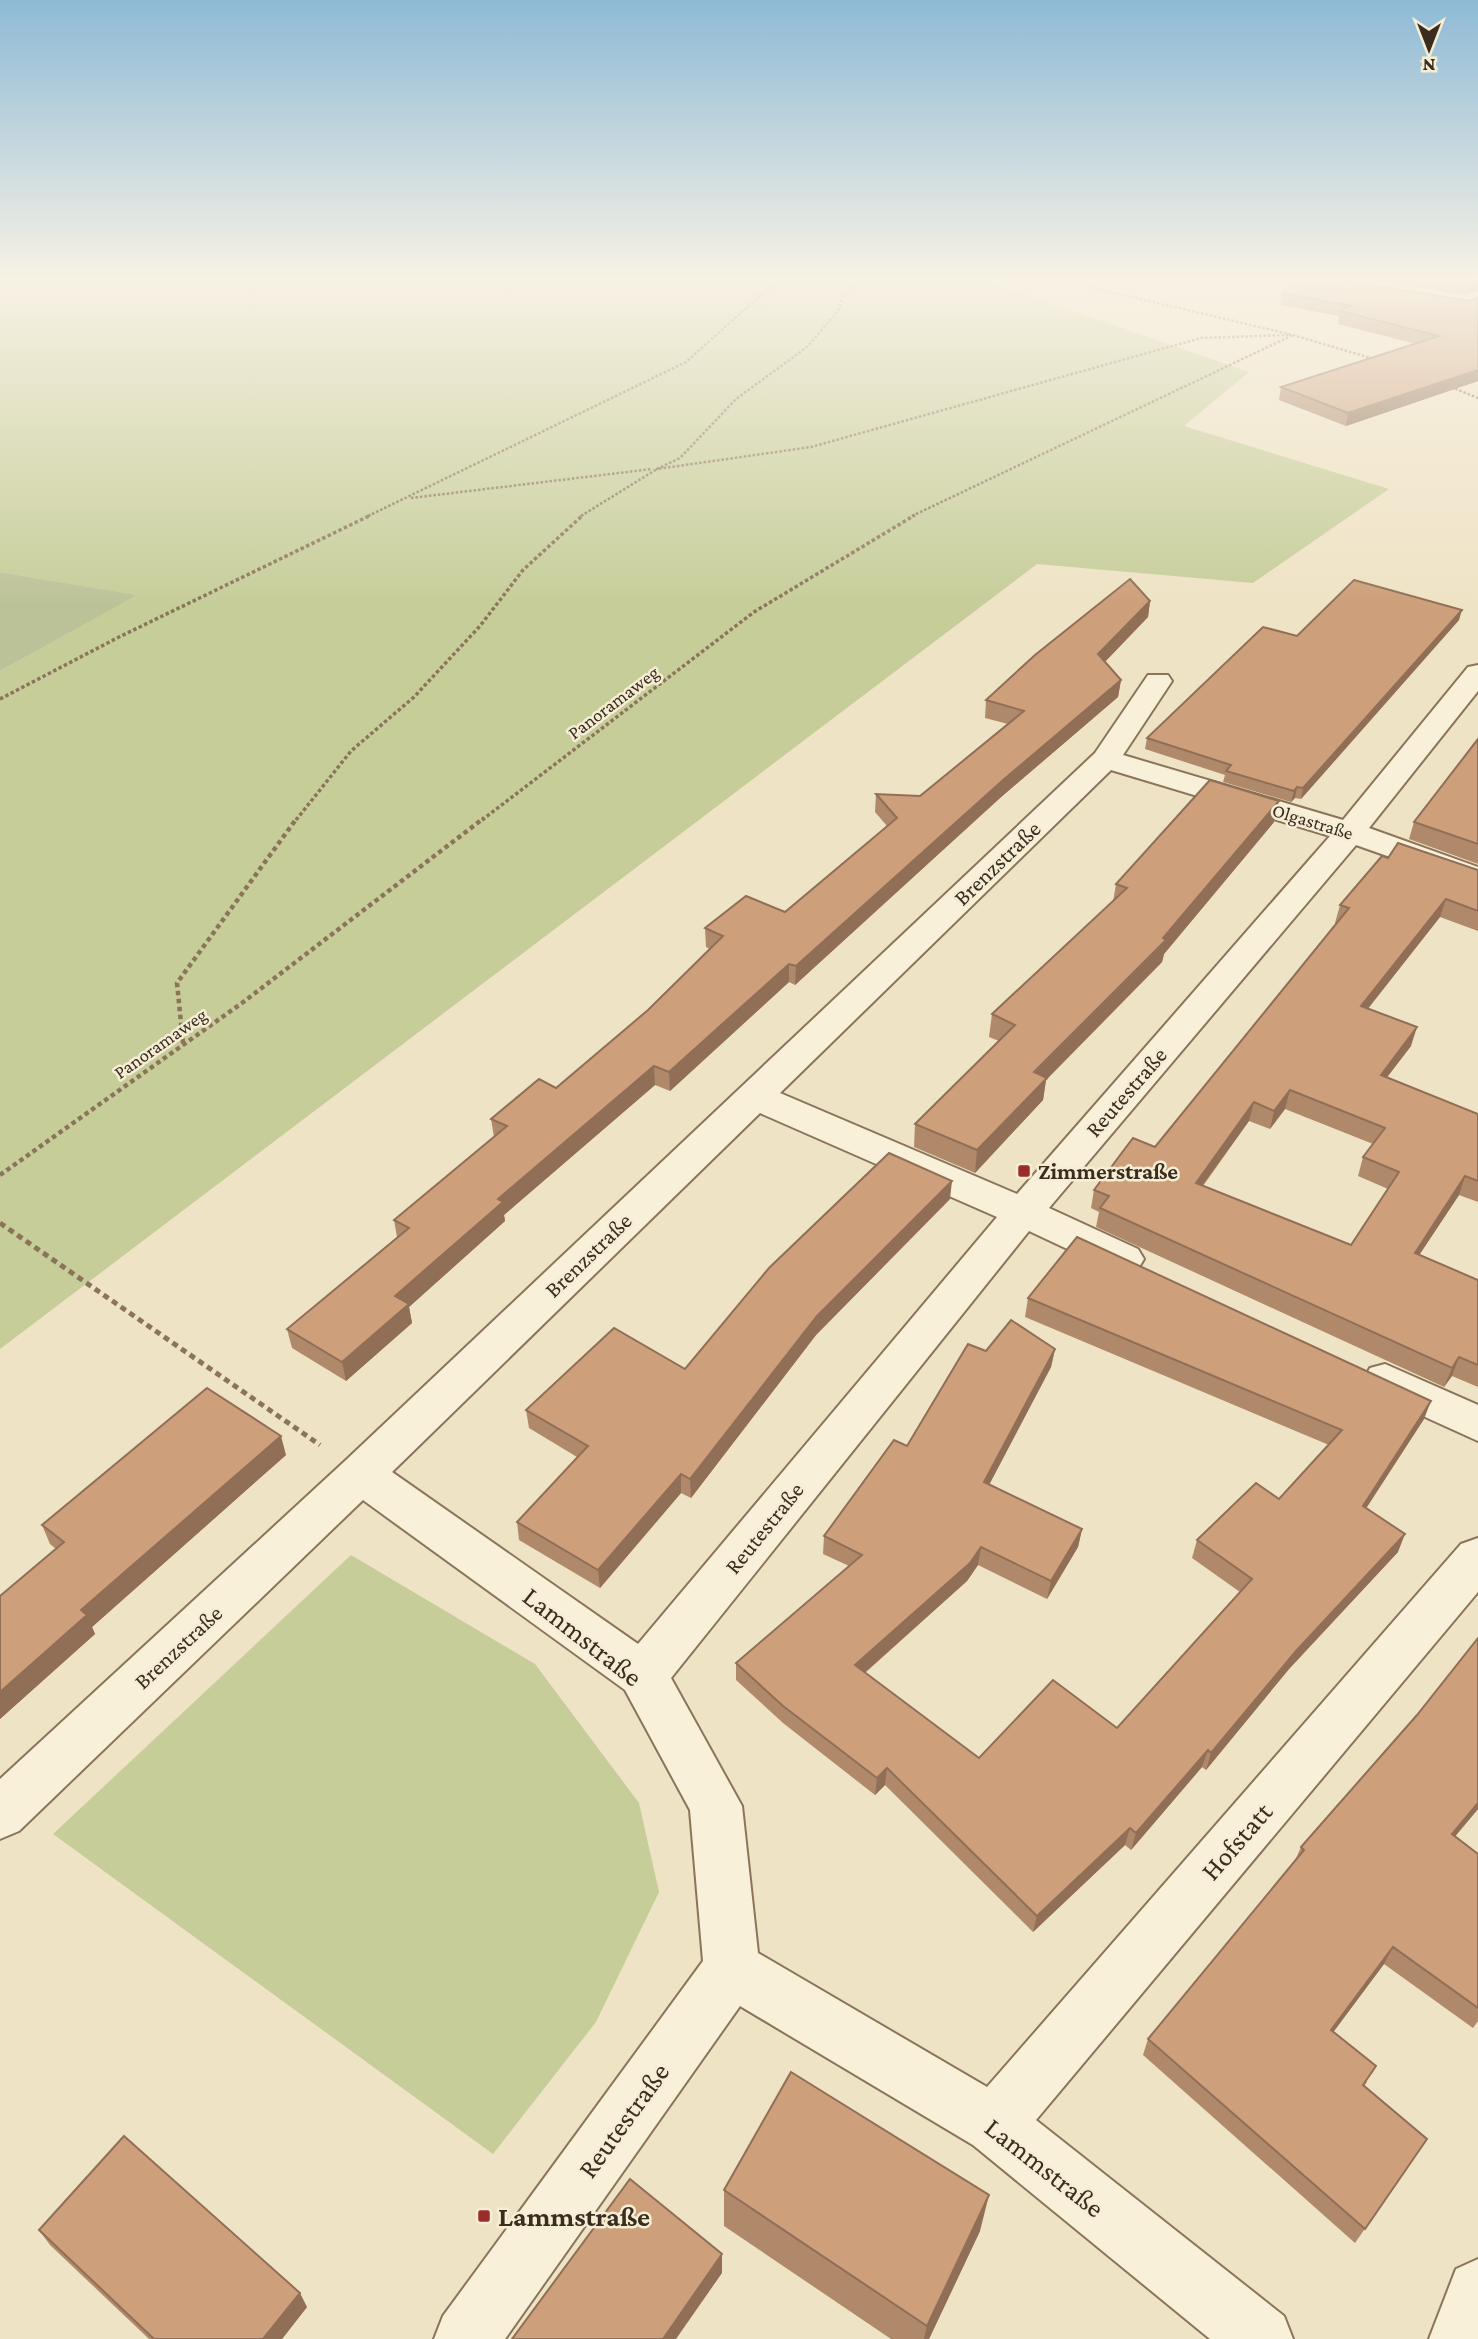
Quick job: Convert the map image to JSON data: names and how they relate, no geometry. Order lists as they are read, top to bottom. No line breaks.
{"streets":{"street":["Olgastraße","Brenzstraße","Reutestraße","Lammstraße","Hofstatt"],"path":["Panoramaweg"]},"crossings":[["Olgastraße","Brenzstraße"],["Olgastraße","Reutestraße"],["Brenzstraße","Lammstraße"],["Reutestraße","Lammstraße"],["Lammstraße","Hofstatt"]],"places":{"transit":["Zimmerstraße","Lammstraße"]},"north":"bottom"}
